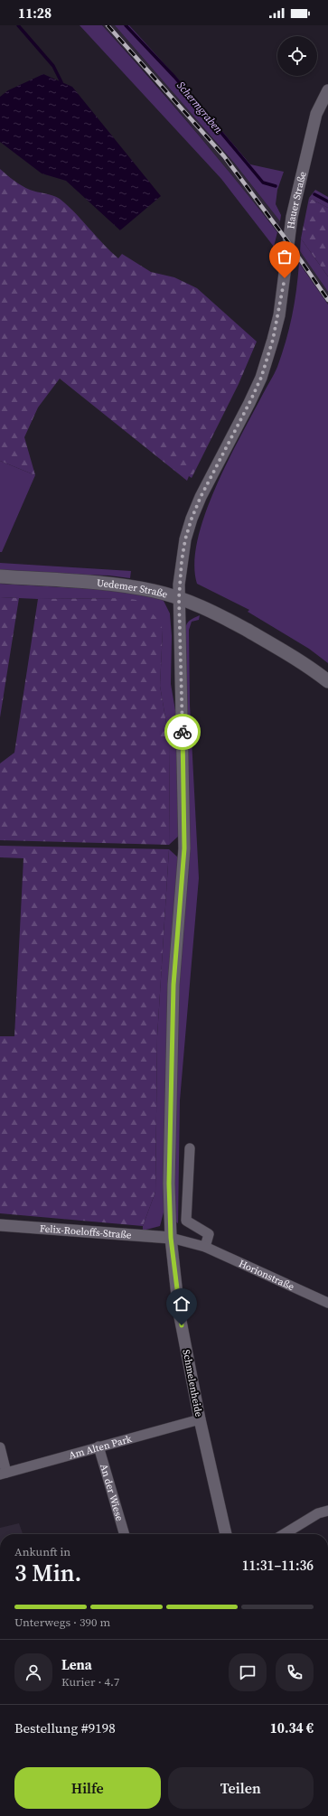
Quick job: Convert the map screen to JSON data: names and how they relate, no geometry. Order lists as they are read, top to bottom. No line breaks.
{"streets":{"main road":["Uedemer Straße"],"street":["Hauer Straße","Felix-Roeloffs-Straße","Horionstraße","Schmelenheide","Am Alten Park","An der Wiese"]},"crossings":[["Hauer Straße","Uedemer Straße"],["Hauer Straße","Schmelenheide"],["Uedemer Straße","Schmelenheide"],["Felix-Roeloffs-Straße","Horionstraße"],["Felix-Roeloffs-Straße","Schmelenheide"],["Horionstraße","Schmelenheide"],["Schmelenheide","Am Alten Park"],["Am Alten Park","An der Wiese"]],"water":["Schermgraben"],"page":{"status":"11:28","heading":["3 Min.","Ankunft in","11:31–11:36"],"panel":["Lena","Kurier · 4.7","Bestellung #9198","10.34 €"],"bar":"Unterwegs · 390 m","buttons":["Hilfe","Teilen"]}}
